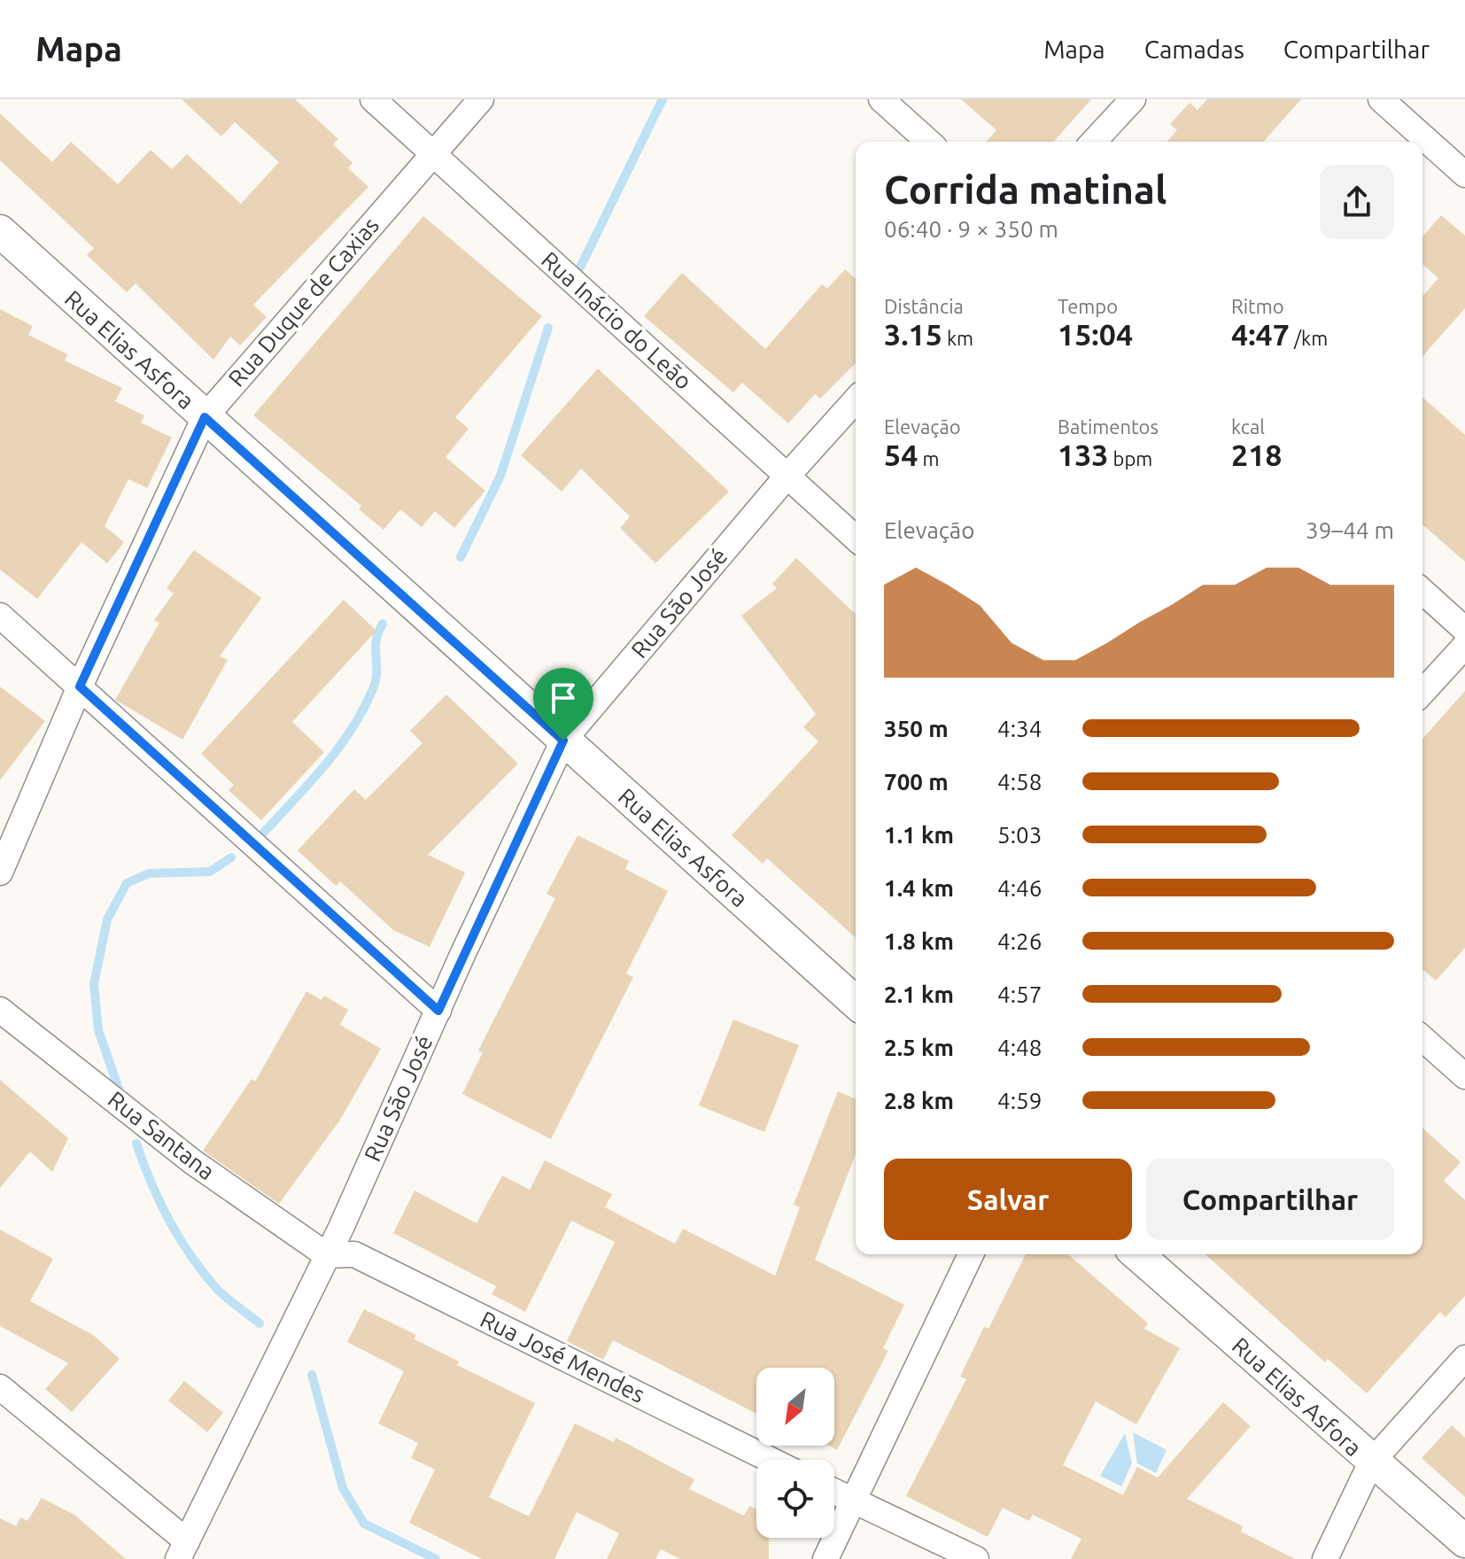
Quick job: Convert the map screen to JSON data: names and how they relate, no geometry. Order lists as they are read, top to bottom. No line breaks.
{"streets":{"street":["Rua Duque de Caxias","Rua Inácio do Leão","Rua Elias Asfora","Rua São José","Rua Santana","Rua José Mendes"]},"crossings":[["Rua Duque de Caxias","Rua Inácio do Leão"],["Rua Duque de Caxias","Rua Elias Asfora"],["Rua Inácio do Leão","Rua São José"],["Rua Elias Asfora","Rua São José"],["Rua São José","Rua Santana"],["Rua São José","Rua José Mendes"],["Rua Santana","Rua José Mendes"]],"north":"bottom left","page":{"header":"Mapa","nav":["Mapa","Camadas","Compartilhar"],"heading":["Corrida matinal","06:40 · 9 × 350 m"],"stats":[["Distância","3.15 km"],["Tempo","15:04"],["Ritmo","4:47 /km"],["Elevação","54 m"],["Batimentos","133 bpm"],["kcal","218"]],"chart":["Elevação","39–44 m"],"list":[{"name":"350 m","note":"4:34"},{"name":"700 m","note":"4:58"},{"name":"1.1 km","note":"5:03"},{"name":"1.4 km","note":"4:46"},{"name":"1.8 km","note":"4:26"},{"name":"2.1 km","note":"4:57"},{"name":"2.5 km","note":"4:48"},{"name":"2.8 km","note":"4:59"}],"buttons":["Salvar","Compartilhar"]}}
